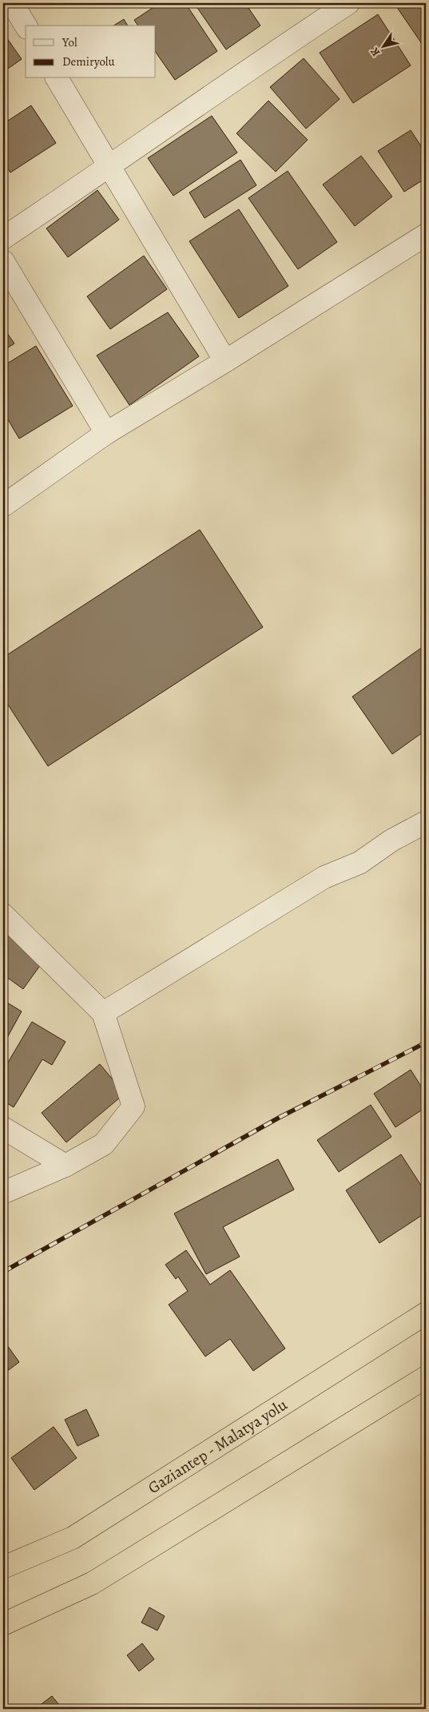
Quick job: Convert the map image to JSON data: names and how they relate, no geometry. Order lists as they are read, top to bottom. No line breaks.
{"streets":{"highway":["Gaziantep - Malatya yolu"]},"legend":["Yol","Demiryolu"],"north":"bottom left"}
